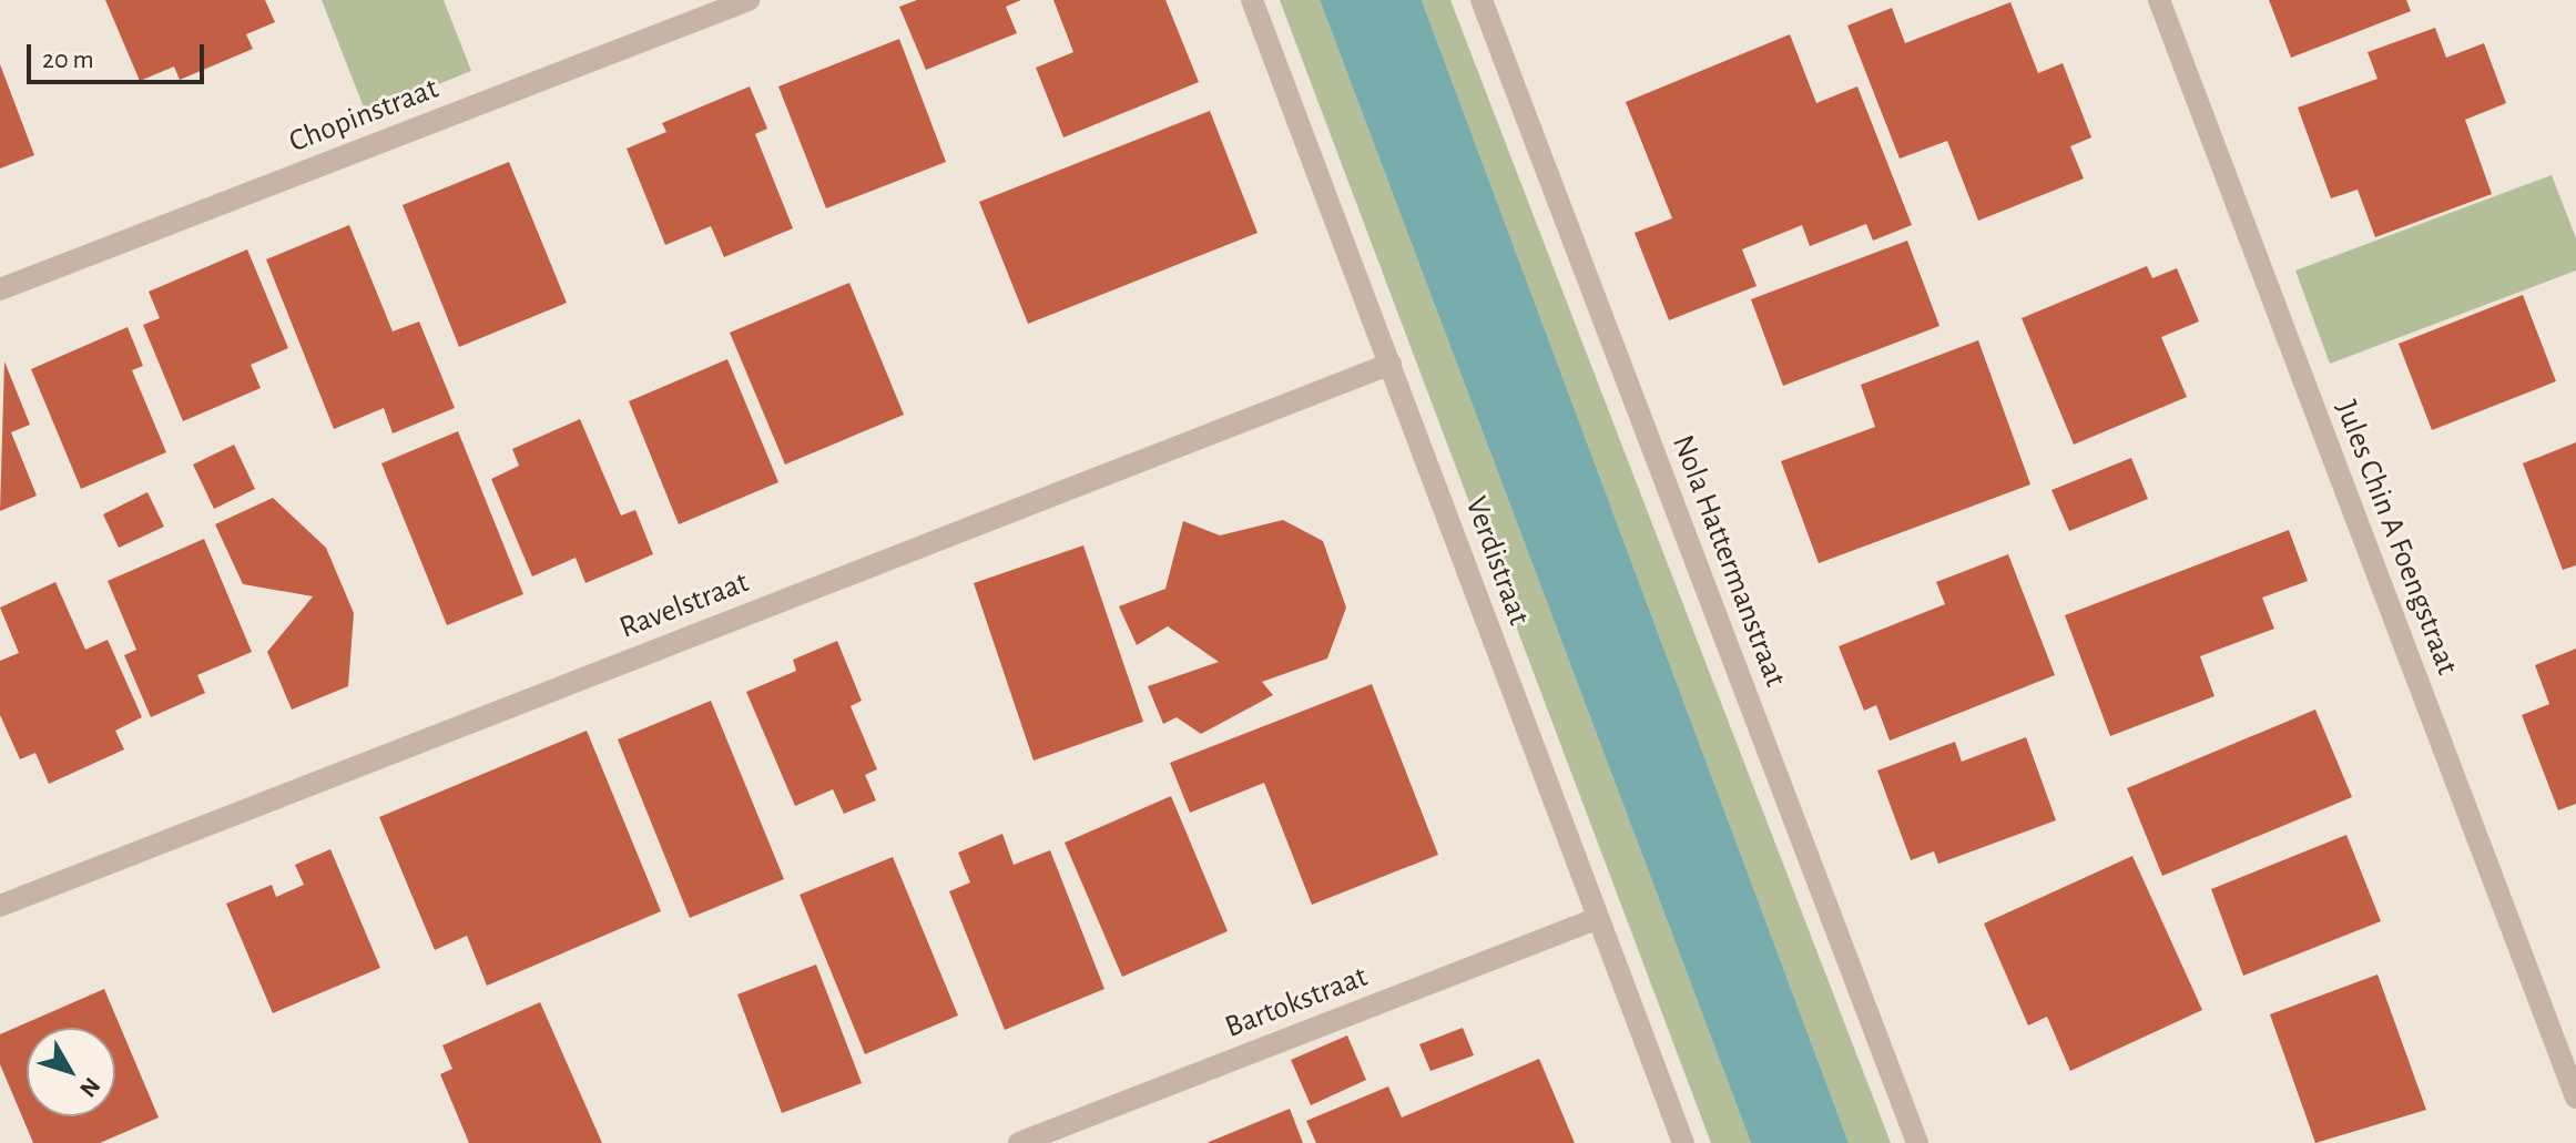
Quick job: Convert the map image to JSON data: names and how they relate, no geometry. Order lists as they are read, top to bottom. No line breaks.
{"streets":{"street":["Chopinstraat","Jules Chin A Foengstraat","Verdistraat","Nola Hattermanstraat","Ravelstraat","Bartokstraat"]},"crossings":[["Verdistraat","Ravelstraat"],["Verdistraat","Bartokstraat"]],"scale_bar":"20 m","north":"bottom right"}
